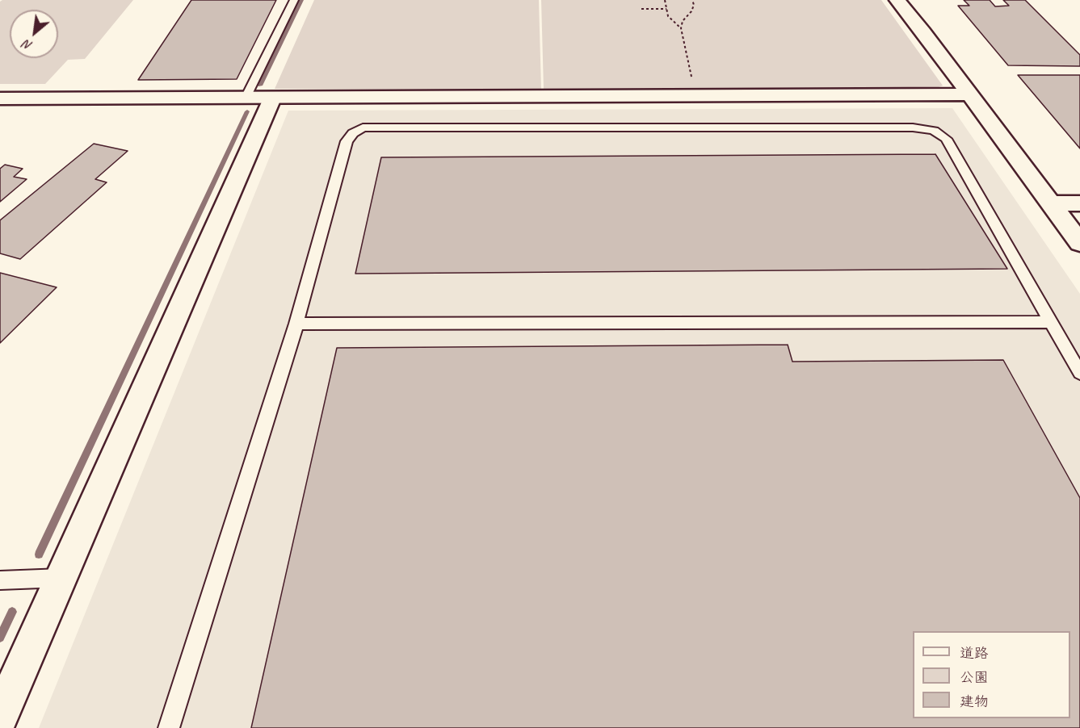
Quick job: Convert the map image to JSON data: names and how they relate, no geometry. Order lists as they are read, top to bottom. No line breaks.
{"legend":["道路","公園","建物"],"north":"bottom left"}
